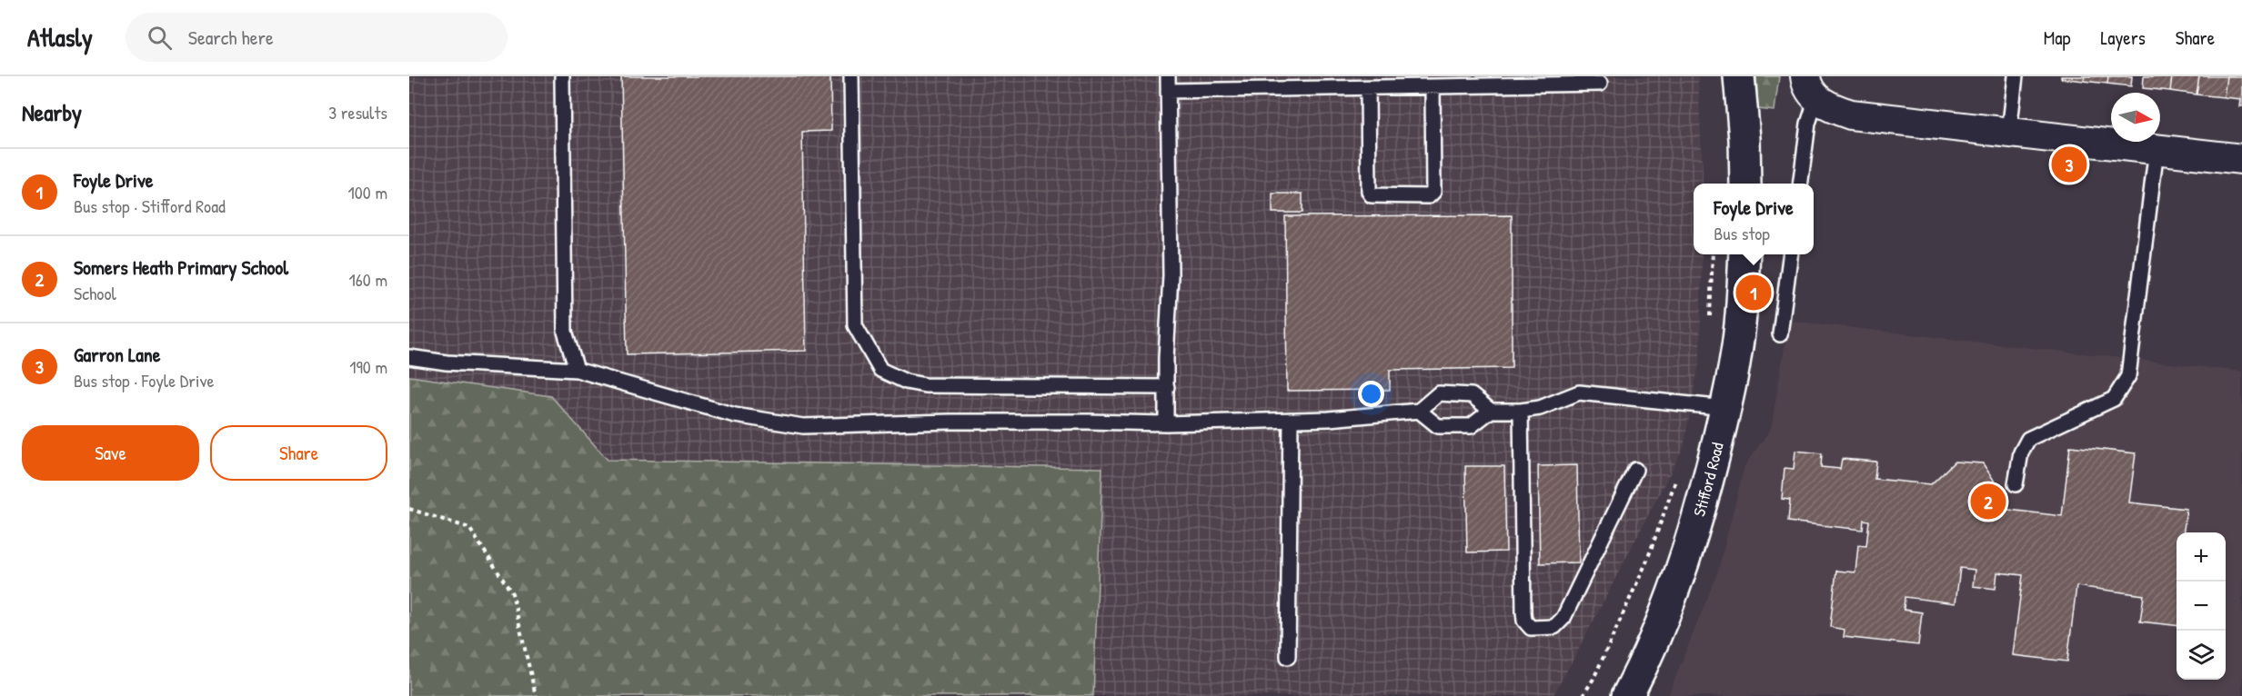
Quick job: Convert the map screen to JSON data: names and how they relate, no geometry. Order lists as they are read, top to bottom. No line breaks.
{"streets":{"main road":["Stifford Road"]},"north":"right","page":{"header":"Atlasly","search":"Search here","nav":["Map","Layers","Share"],"heading":["Nearby","3 results"],"pins":["3","1","2"],"list":[{"mark":"1","name":"Foyle Drive","note":"Bus stop · Stifford Road","value":"100 m"},{"mark":"2","name":"Somers Heath Primary School","note":"School","value":"160 m"},{"mark":"3","name":"Garron Lane","note":"Bus stop · Foyle Drive","value":"190 m"}],"popup":["Foyle Drive","Bus stop"],"buttons":["Save","Share"],"map_buttons":["+","−"]}}
